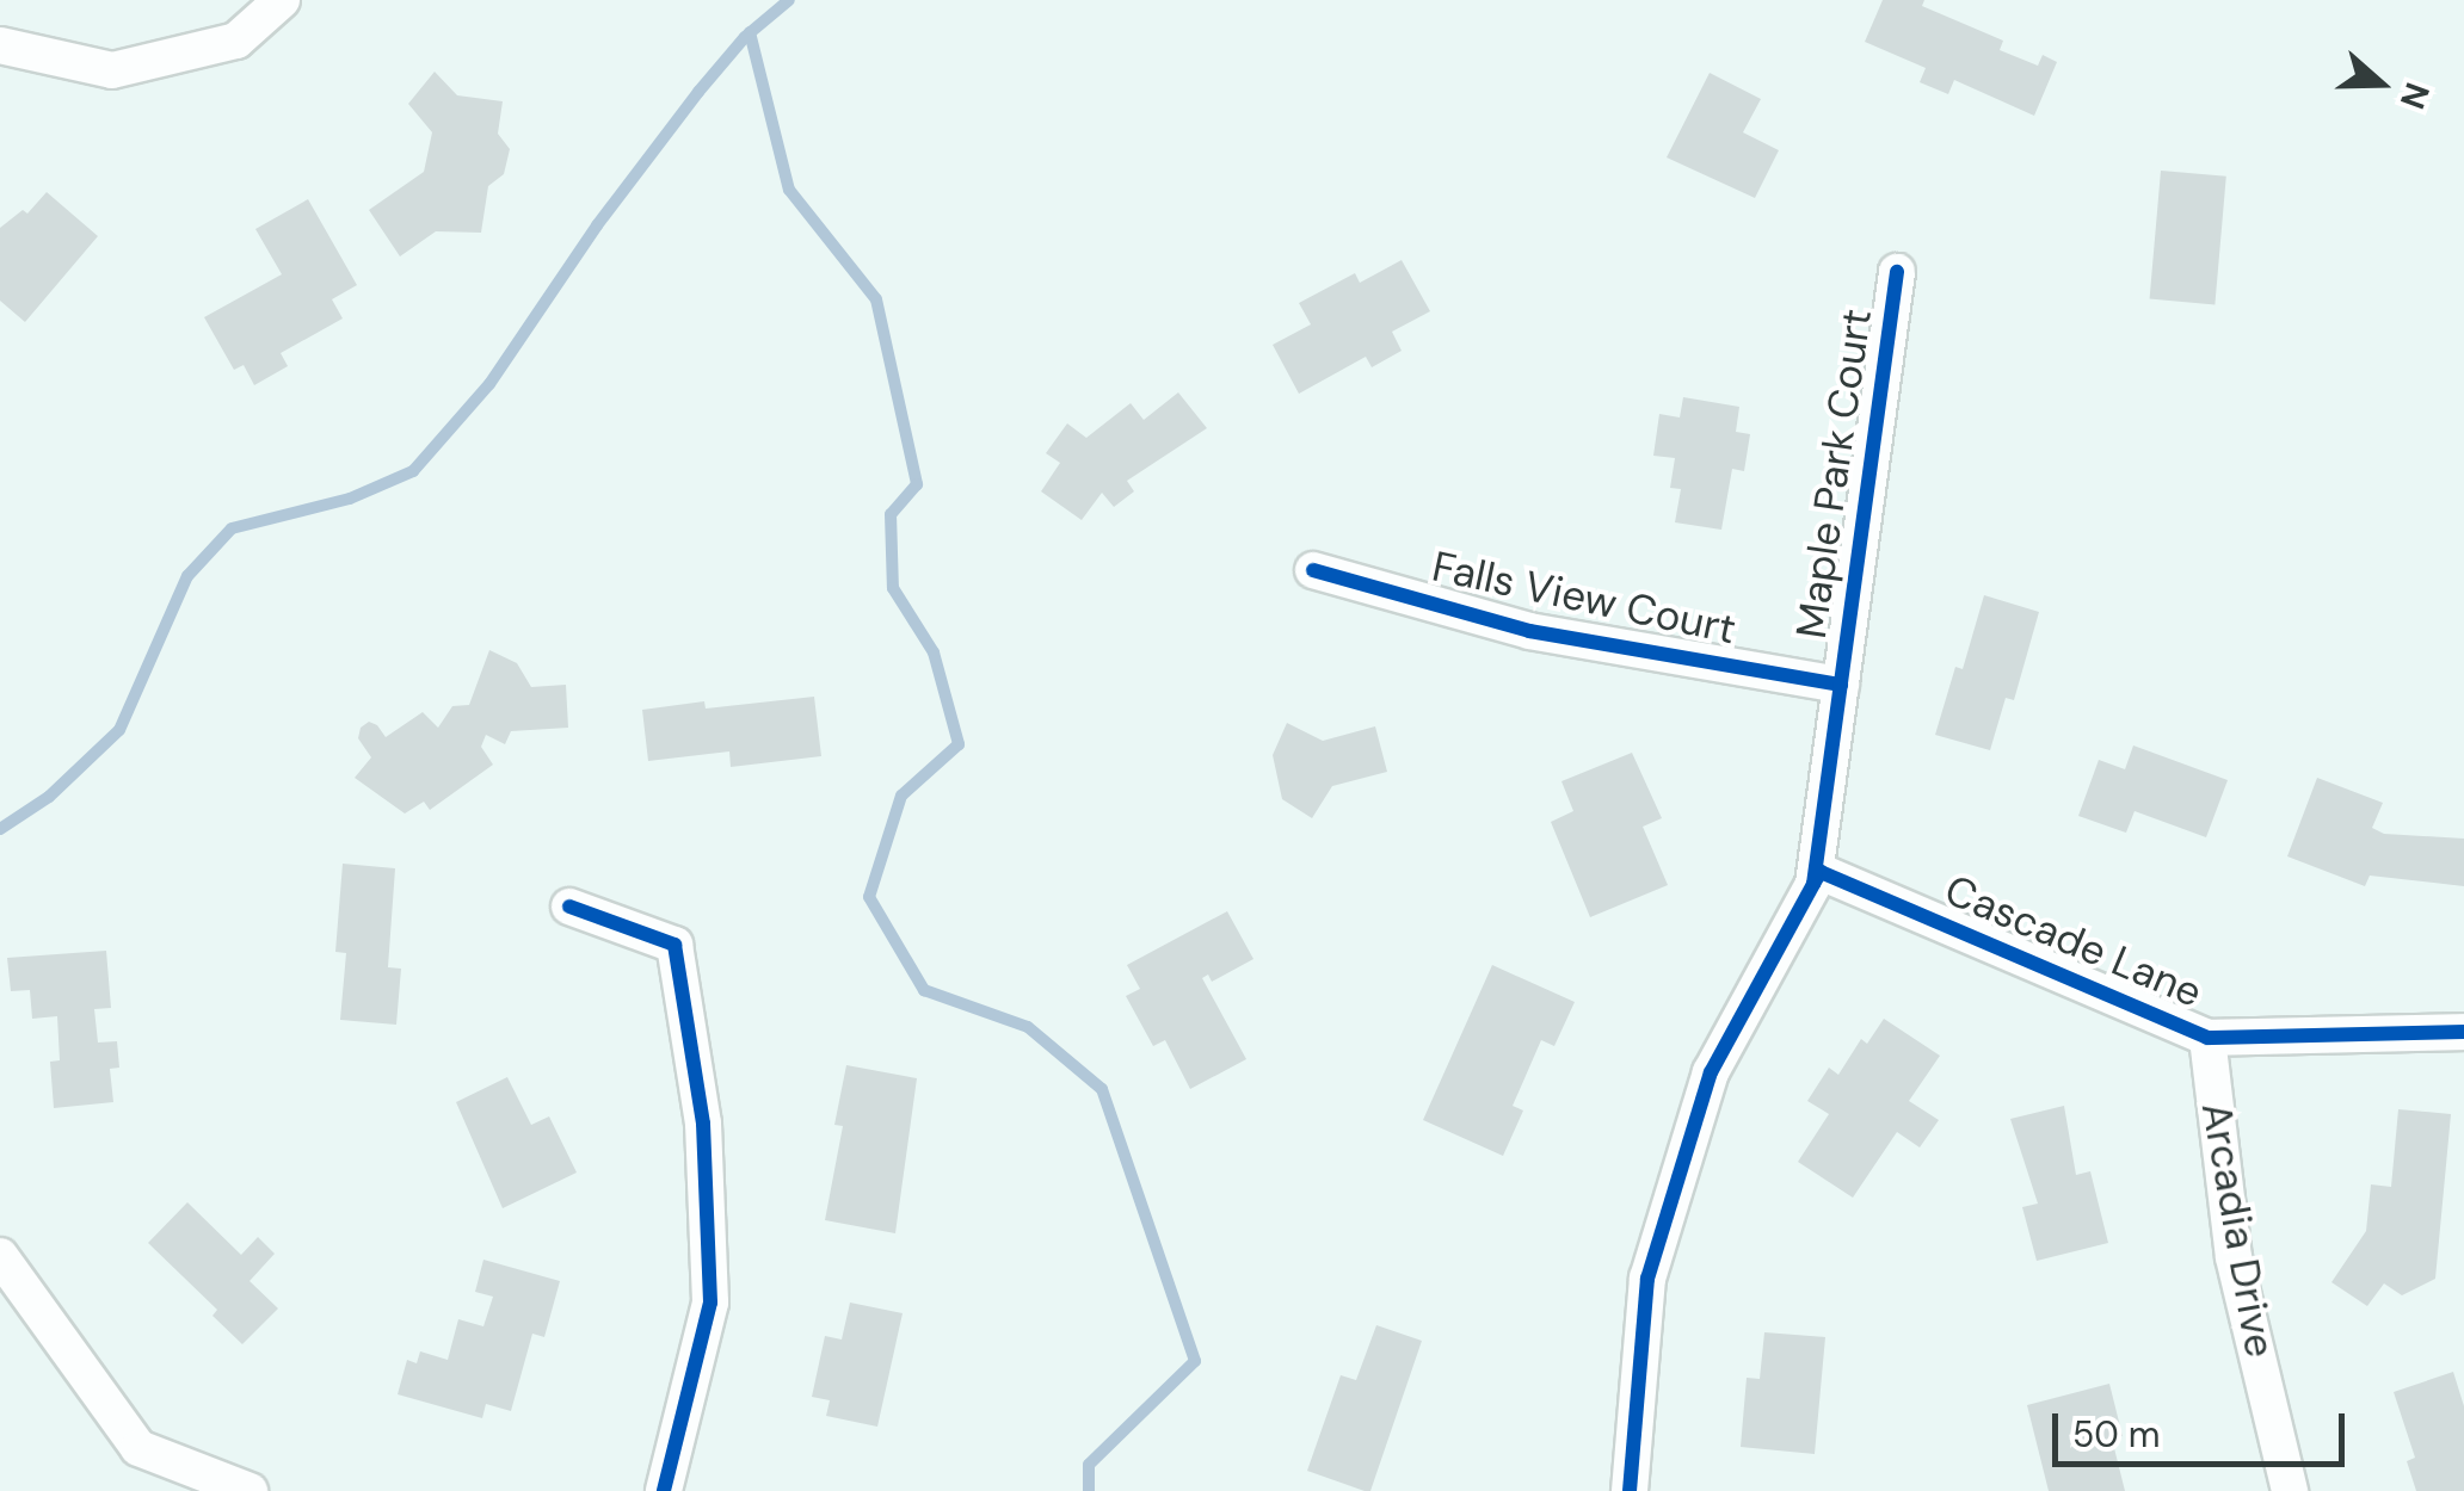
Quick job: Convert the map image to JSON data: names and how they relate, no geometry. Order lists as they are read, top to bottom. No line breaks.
{"streets":{"street":["Maple Park Court","Falls View Court","Cascade Lane","Arcadia Drive"]},"crossings":[["Maple Park Court","Falls View Court"],["Maple Park Court","Cascade Lane"],["Cascade Lane","Arcadia Drive"]],"scale_bar":"50 m","north":"right"}
